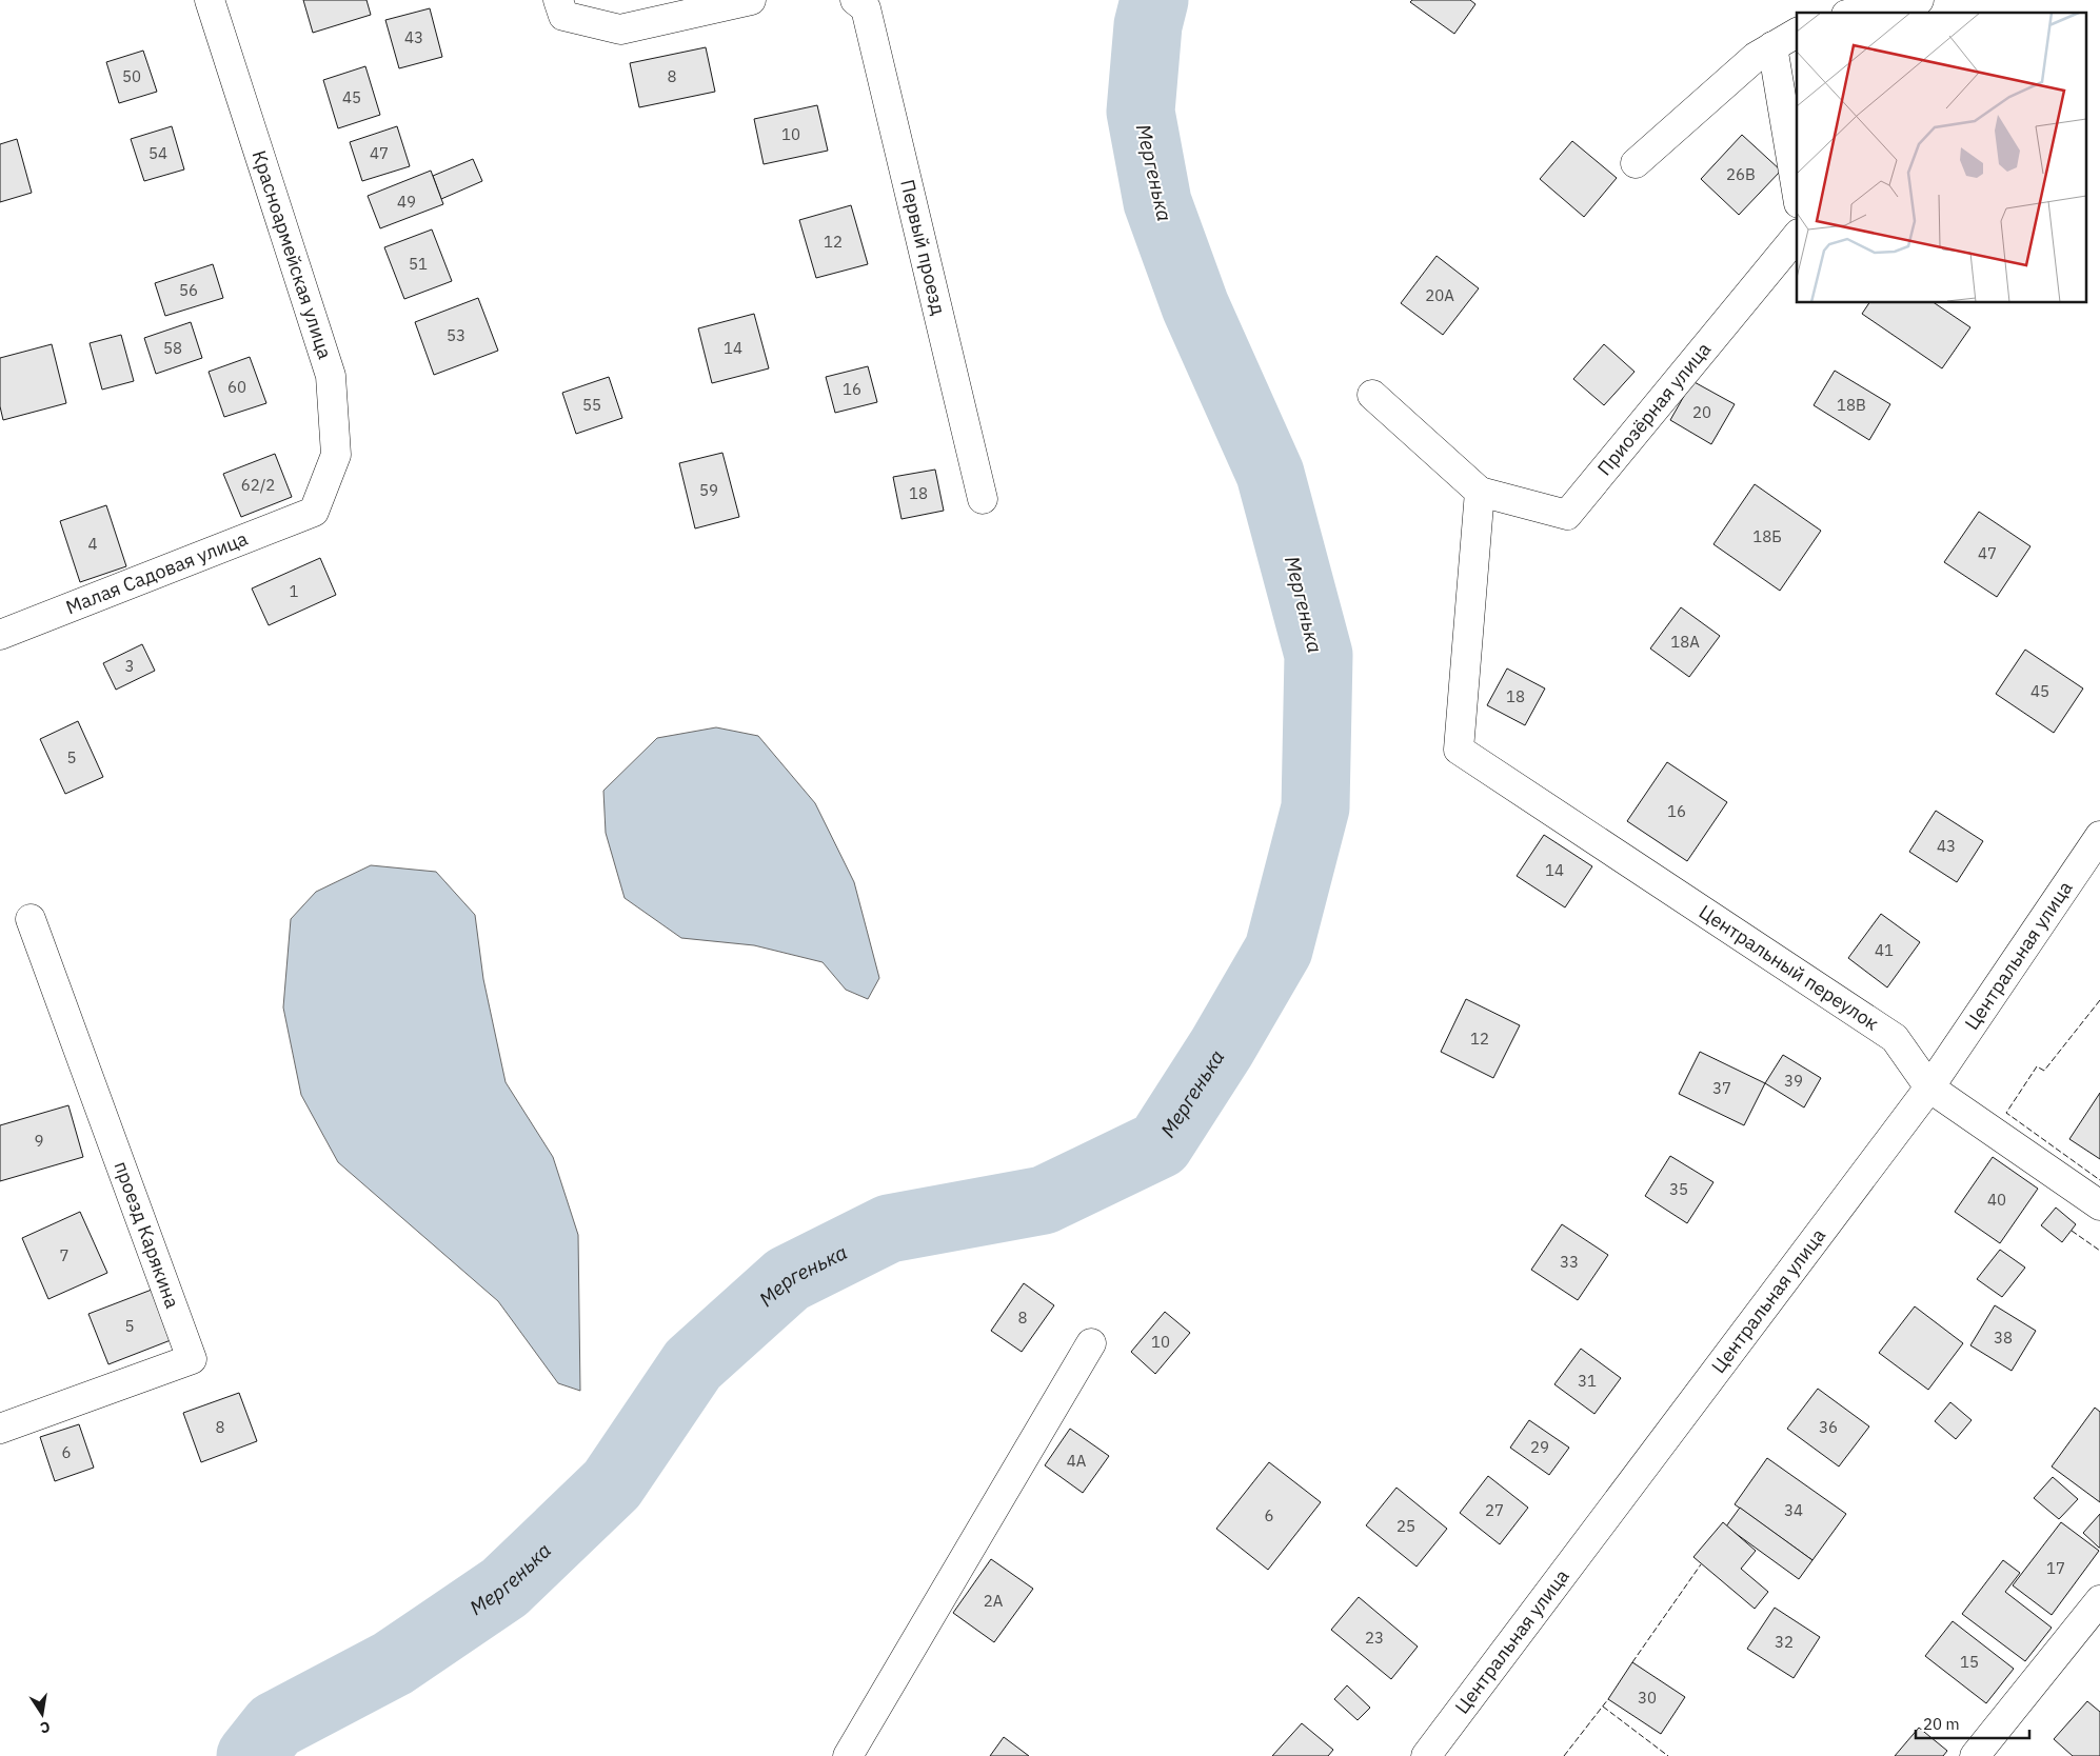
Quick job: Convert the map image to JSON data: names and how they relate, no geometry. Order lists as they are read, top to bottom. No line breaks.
{"streets":{"street":["Первый проезд","Красноармейская улица","Приозёрная улица","Малая Садовая улица","Центральная улица","Центральный переулок","проезд Карякина"]},"crossings":[["Красноармейская улица","Малая Садовая улица"],["Приозёрная улица","Центральный переулок"],["Центральная улица","Центральный переулок"]],"water":["Мергенька"],"house_numbers":["43","50","8","45","10","54","47","26В","49","12","51","56","20А","53","58","14","60","16","55","18В","20","62/2","59","18","18Б","4","47","1","18А","3","45","18","5","16","43","14","41","12","39","37","9","35","40","7","33","8","5","38","10","31","8","36","29","6","4А","27","34","6","25","17","2А","23","32","15","30"],"scale_bar":"20 m","north":"bottom"}
